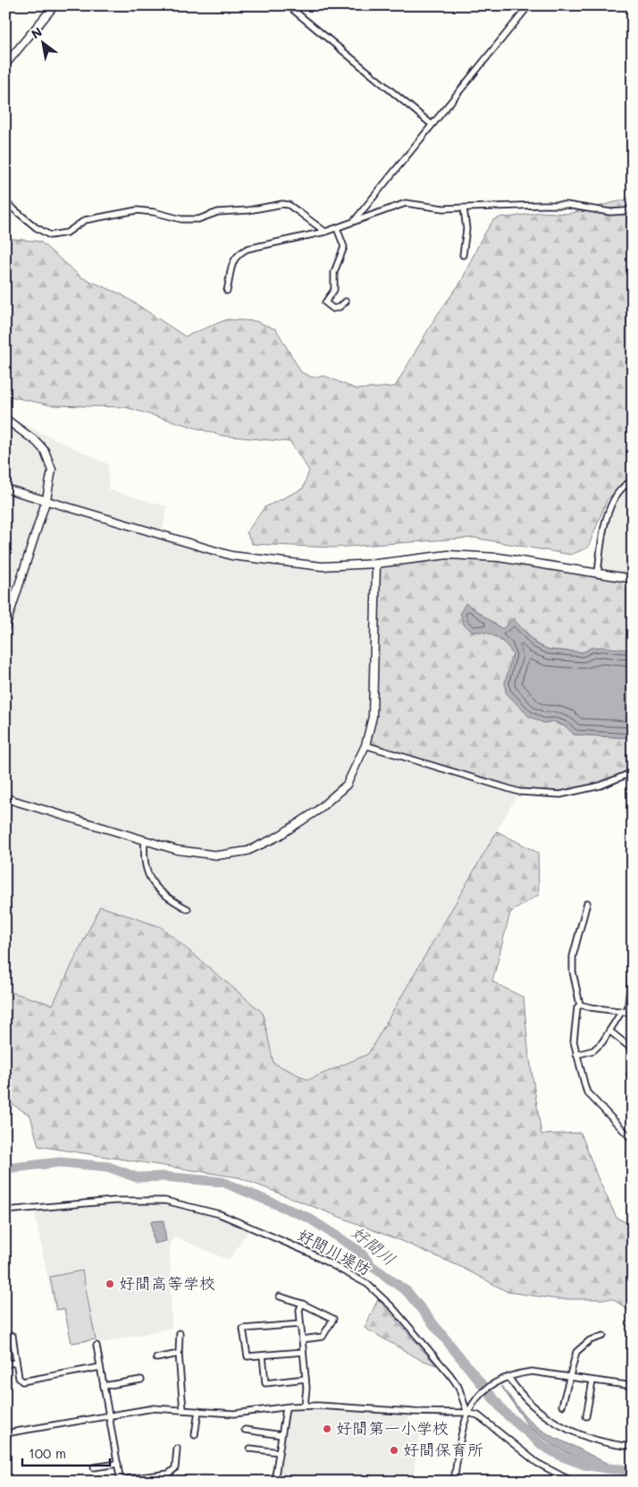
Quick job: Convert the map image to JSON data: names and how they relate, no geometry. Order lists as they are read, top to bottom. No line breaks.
{"streets":{"street":["好間川堤防"]},"water":["好間川"],"places":["好間高等学校","好間第一小学校","好間保育所"],"scale_bar":"100 m","north":"top left"}
